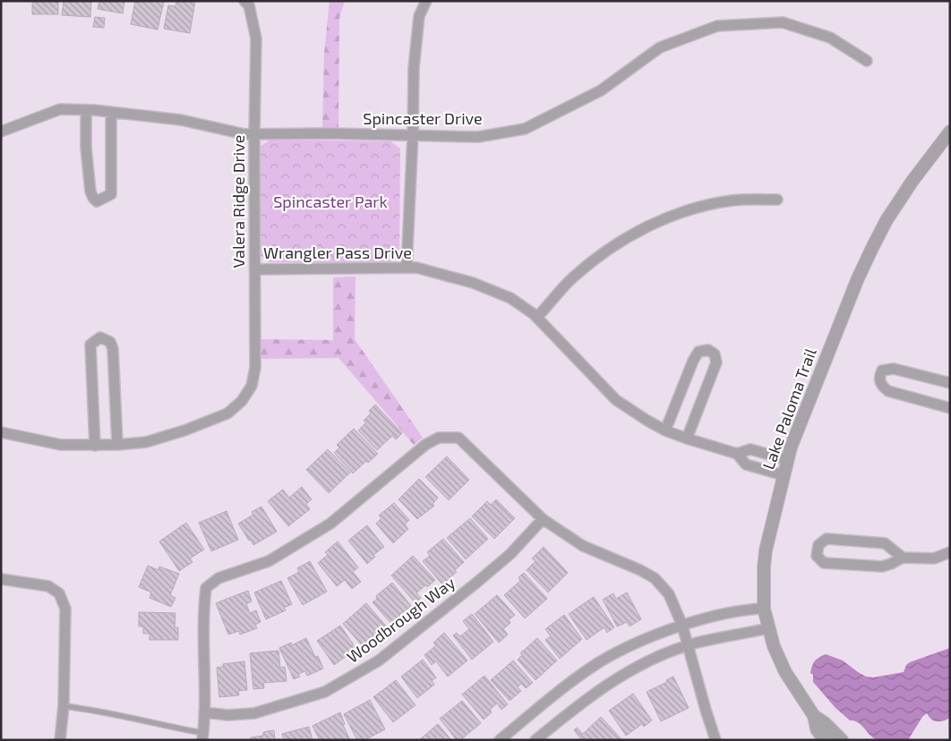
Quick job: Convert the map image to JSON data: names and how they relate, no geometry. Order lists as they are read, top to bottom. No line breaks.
{"streets":{"street":["Spincaster Drive","Valera Ridge Drive","Wrangler Pass Drive","Lake Paloma Trail","Woodbrough Way"]},"crossings":[["Spincaster Drive","Valera Ridge Drive"],["Valera Ridge Drive","Wrangler Pass Drive"],["Wrangler Pass Drive","Lake Paloma Trail"]],"parks":["Spincaster Park"]}
